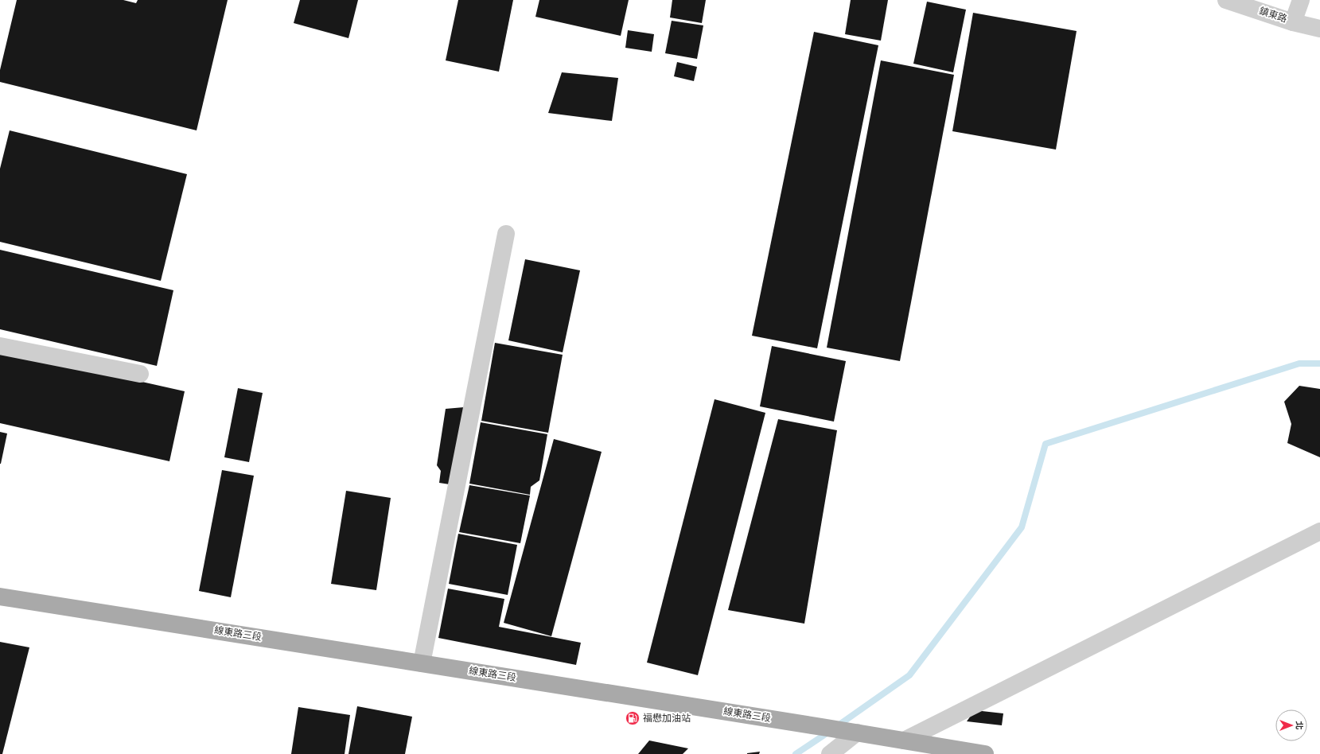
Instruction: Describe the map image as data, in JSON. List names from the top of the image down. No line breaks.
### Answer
{"streets":{"main road":["線東路三段"],"street":["鎮東路"]},"places":{"fuel station":["福懋加油站"]},"north":"right"}
